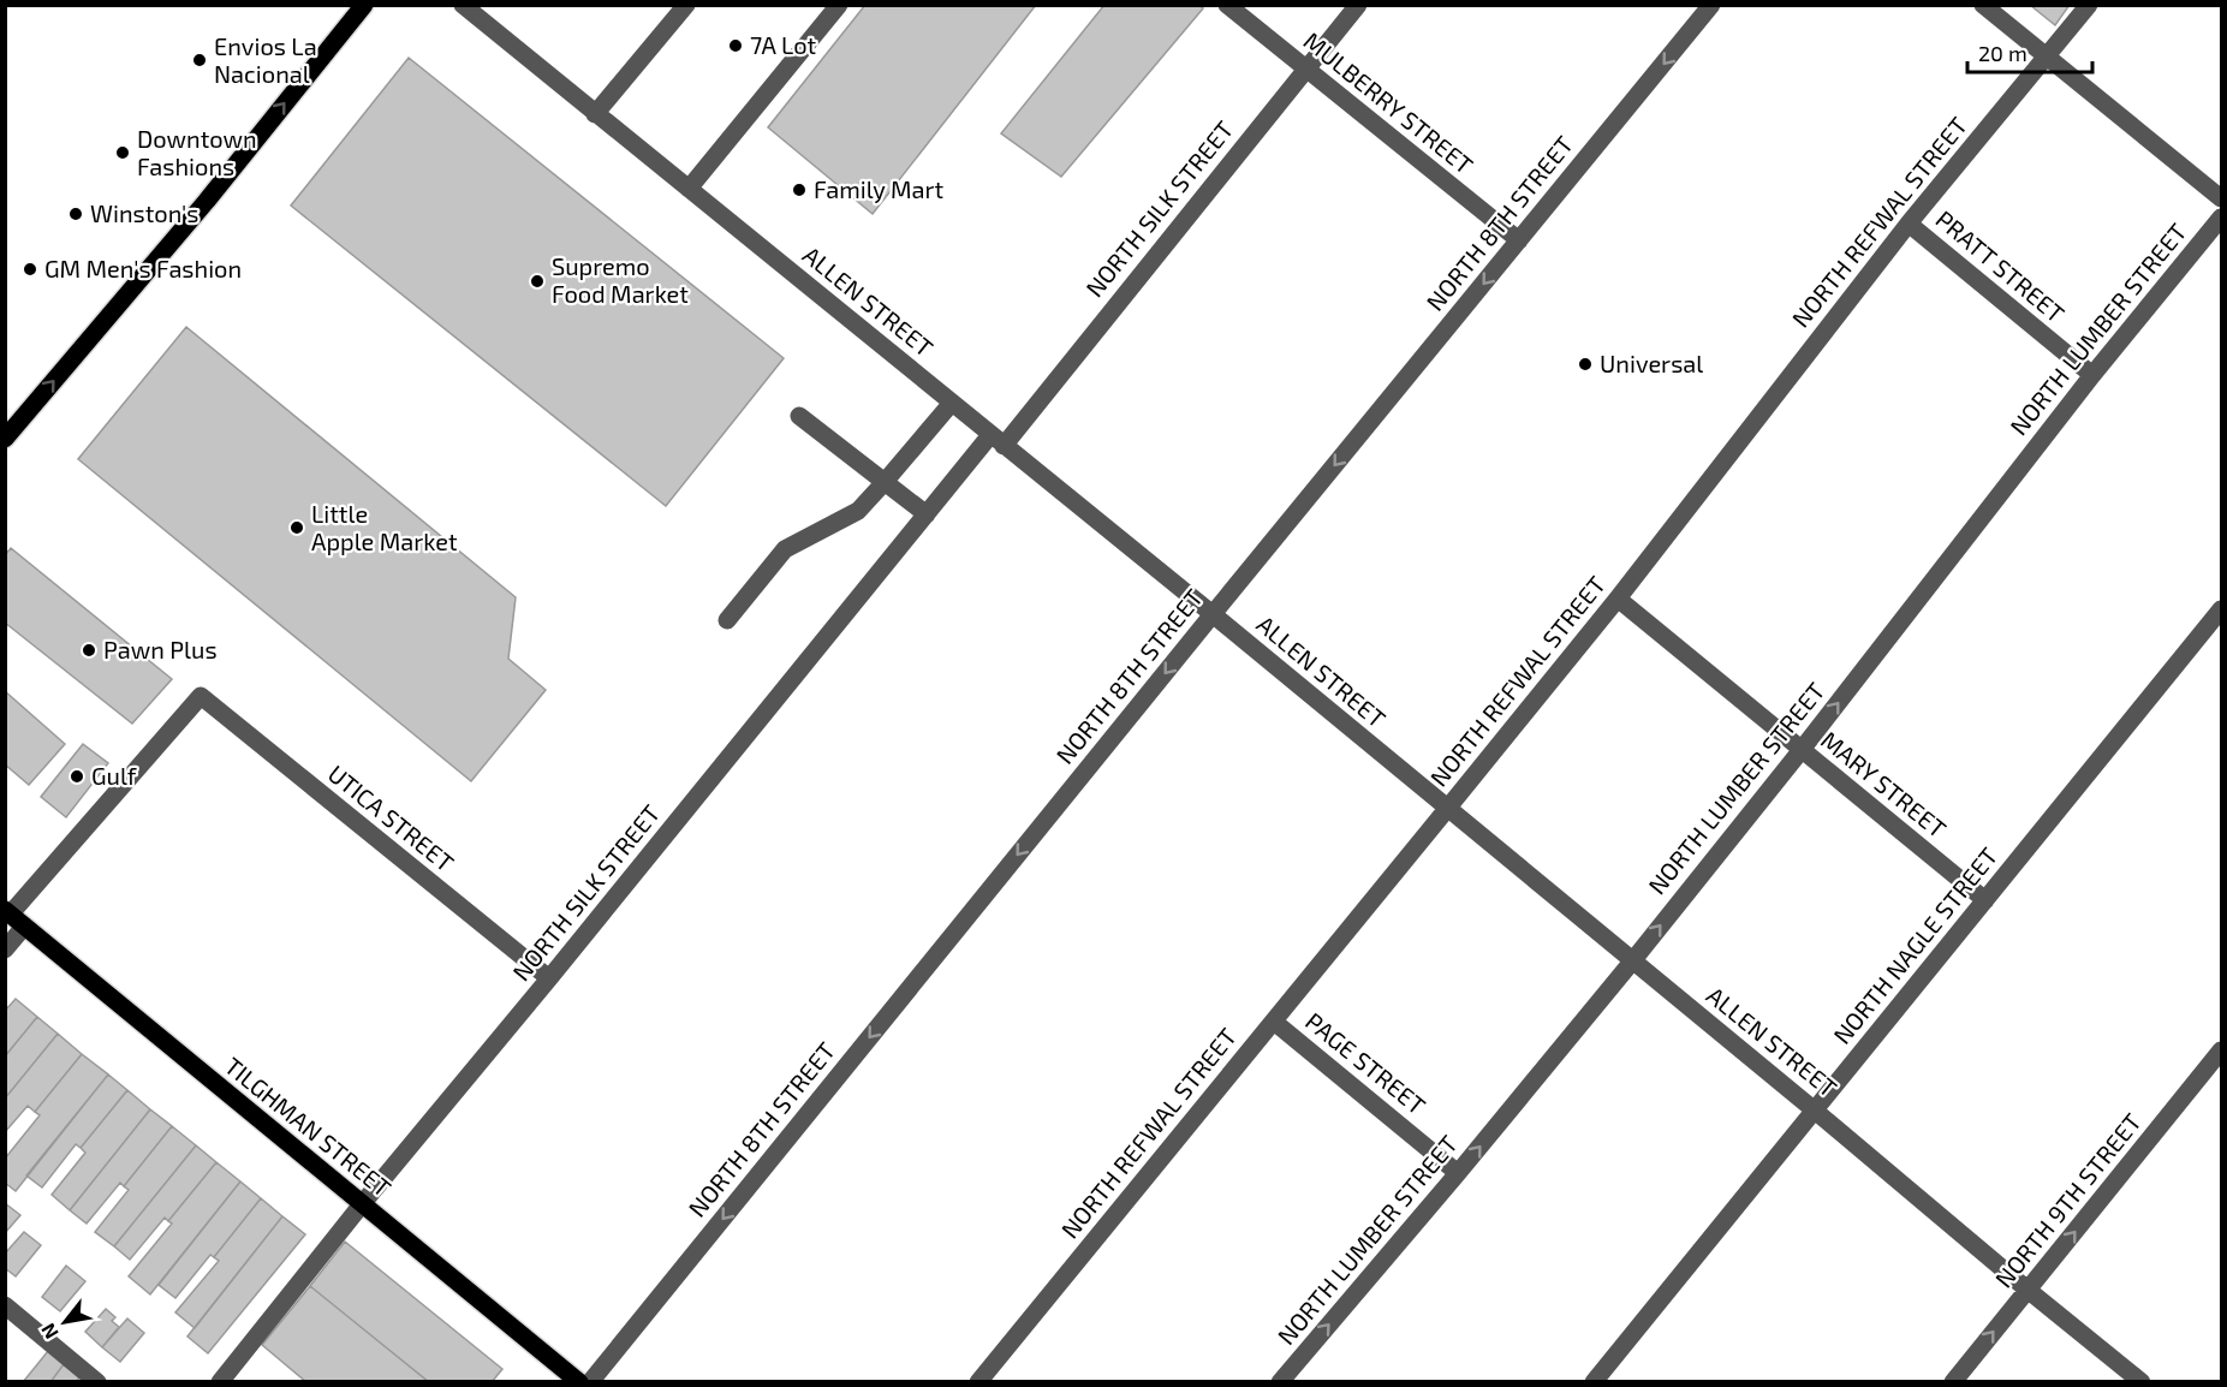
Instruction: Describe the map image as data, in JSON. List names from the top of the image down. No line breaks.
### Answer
{"streets":{"main road":["TILGHMAN STREET"],"street":["MULBERRY STREET","NORTH SILK STREET","NORTH REFWAL STREET","NORTH 8TH STREET","PRATT STREET","ALLEN STREET","NORTH LUMBER STREET","MARY STREET","UTICA STREET","NORTH NAGLE STREET","PAGE STREET","NORTH 9TH STREET"]},"crossings":[["MULBERRY STREET","NORTH SILK STREET"],["MULBERRY STREET","NORTH 8TH STREET"],["NORTH SILK STREET","ALLEN STREET"],["NORTH SILK STREET","UTICA STREET"],["NORTH SILK STREET","TILGHMAN STREET"],["NORTH REFWAL STREET","PRATT STREET"],["NORTH REFWAL STREET","ALLEN STREET"],["NORTH REFWAL STREET","MARY STREET"],["NORTH REFWAL STREET","PAGE STREET"],["NORTH 8TH STREET","ALLEN STREET"],["PRATT STREET","NORTH LUMBER STREET"],["ALLEN STREET","NORTH LUMBER STREET"],["ALLEN STREET","NORTH NAGLE STREET"],["ALLEN STREET","NORTH 9TH STREET"],["NORTH LUMBER STREET","MARY STREET"],["NORTH LUMBER STREET","PAGE STREET"],["MARY STREET","NORTH NAGLE STREET"],["UTICA STREET","TILGHMAN STREET"]],"one_way":["NORTH 8TH STREET","NORTH LUMBER STREET","NORTH 9TH STREET"],"places":["7A Lot","Envios La Nacional","Downtown Fashions","Family Mart","Winston's","GM Men's Fashion","Supremo Food Market","Universal","Little Apple Market","Pawn Plus","Gulf"],"scale_bar":"20 m","north":"bottom left"}
